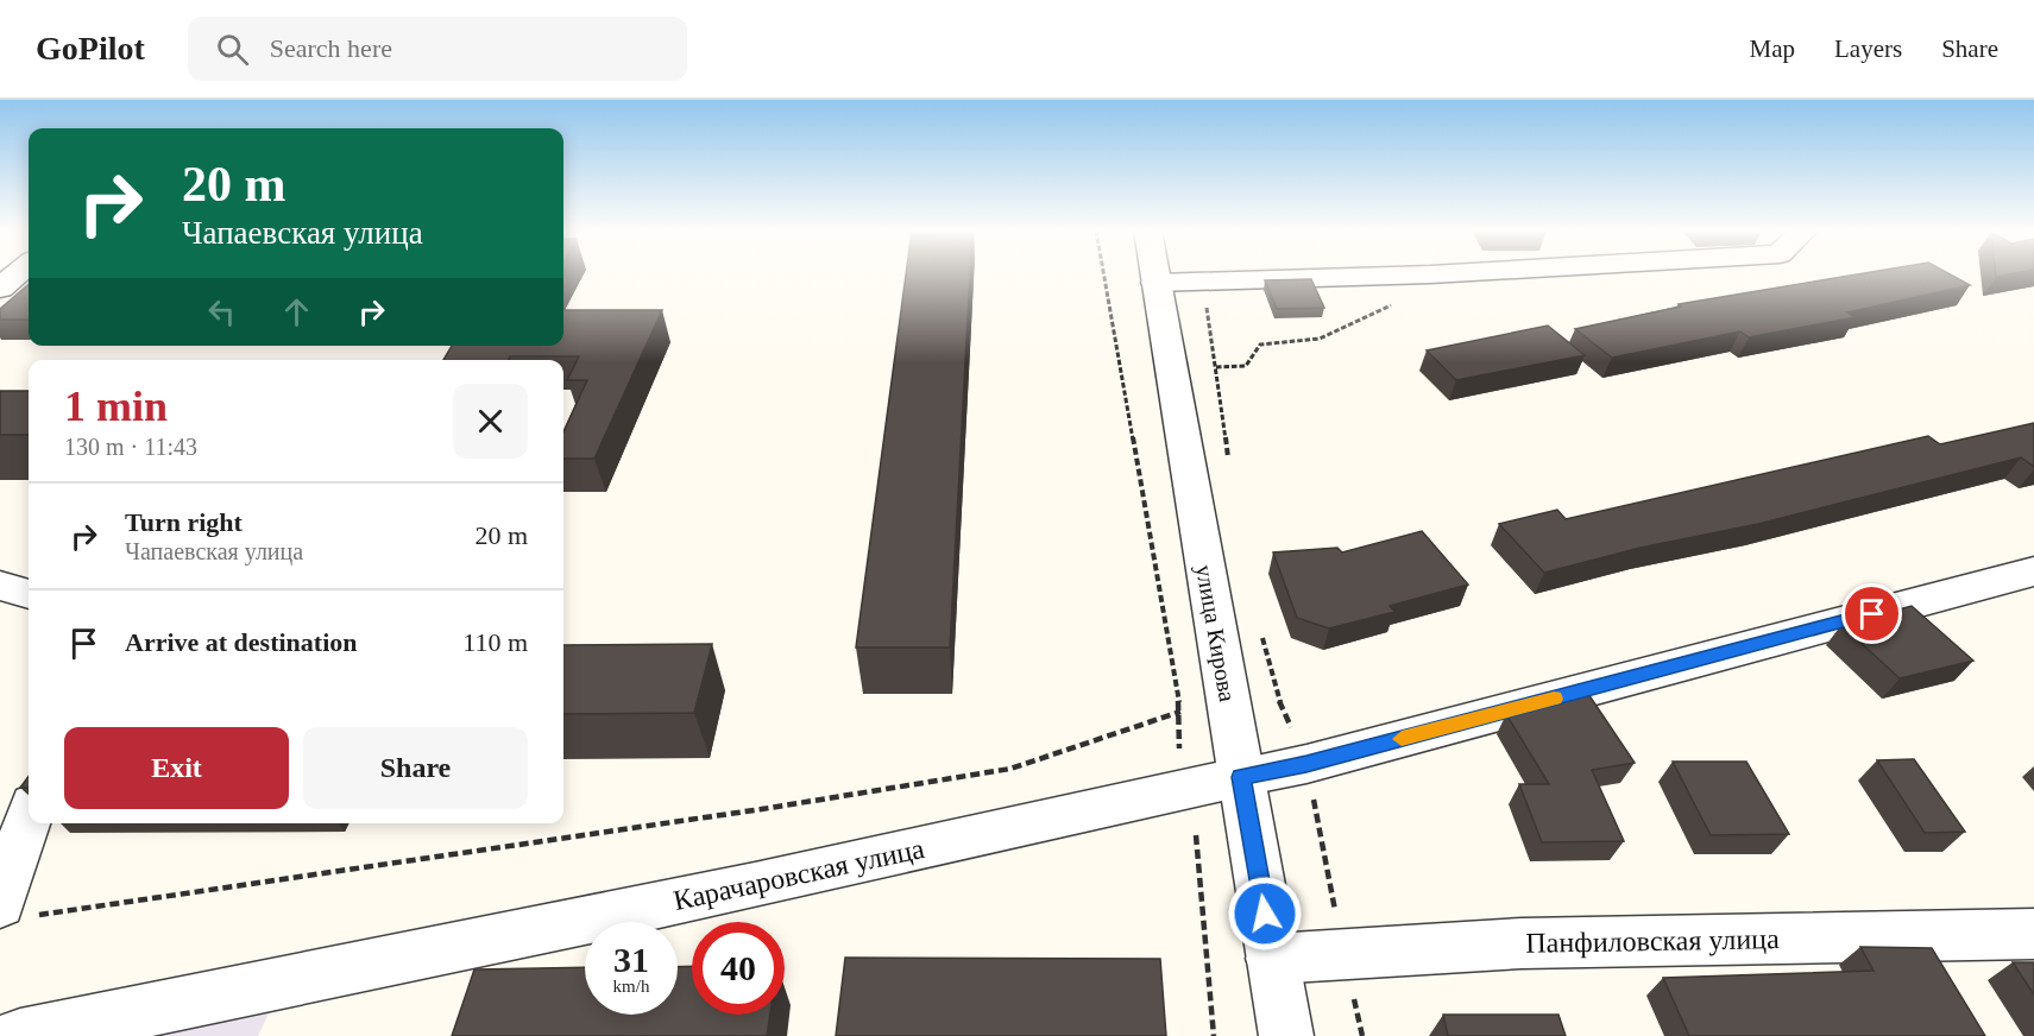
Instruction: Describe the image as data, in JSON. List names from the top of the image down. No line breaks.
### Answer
{"streets":{"street":["улица Кирова","Карачаровская улица","Панфиловская улица"]},"crossings":[["улица Кирова","Карачаровская улица"],["улица Кирова","Панфиловская улица"]],"page":{"header":"GoPilot","search":"Search here","nav":["Map","Layers","Share"],"turn":["20 m","Чапаевская улица"],"heading":["1 min","130 m · 11:43"],"list":[{"name":"Turn right","note":"Чапаевская улица","value":"20 m"},{"name":"Arrive at destination","value":"110 m"}],"buttons":["Exit","Share"],"speed":"31 km/h","limit":"40"}}
